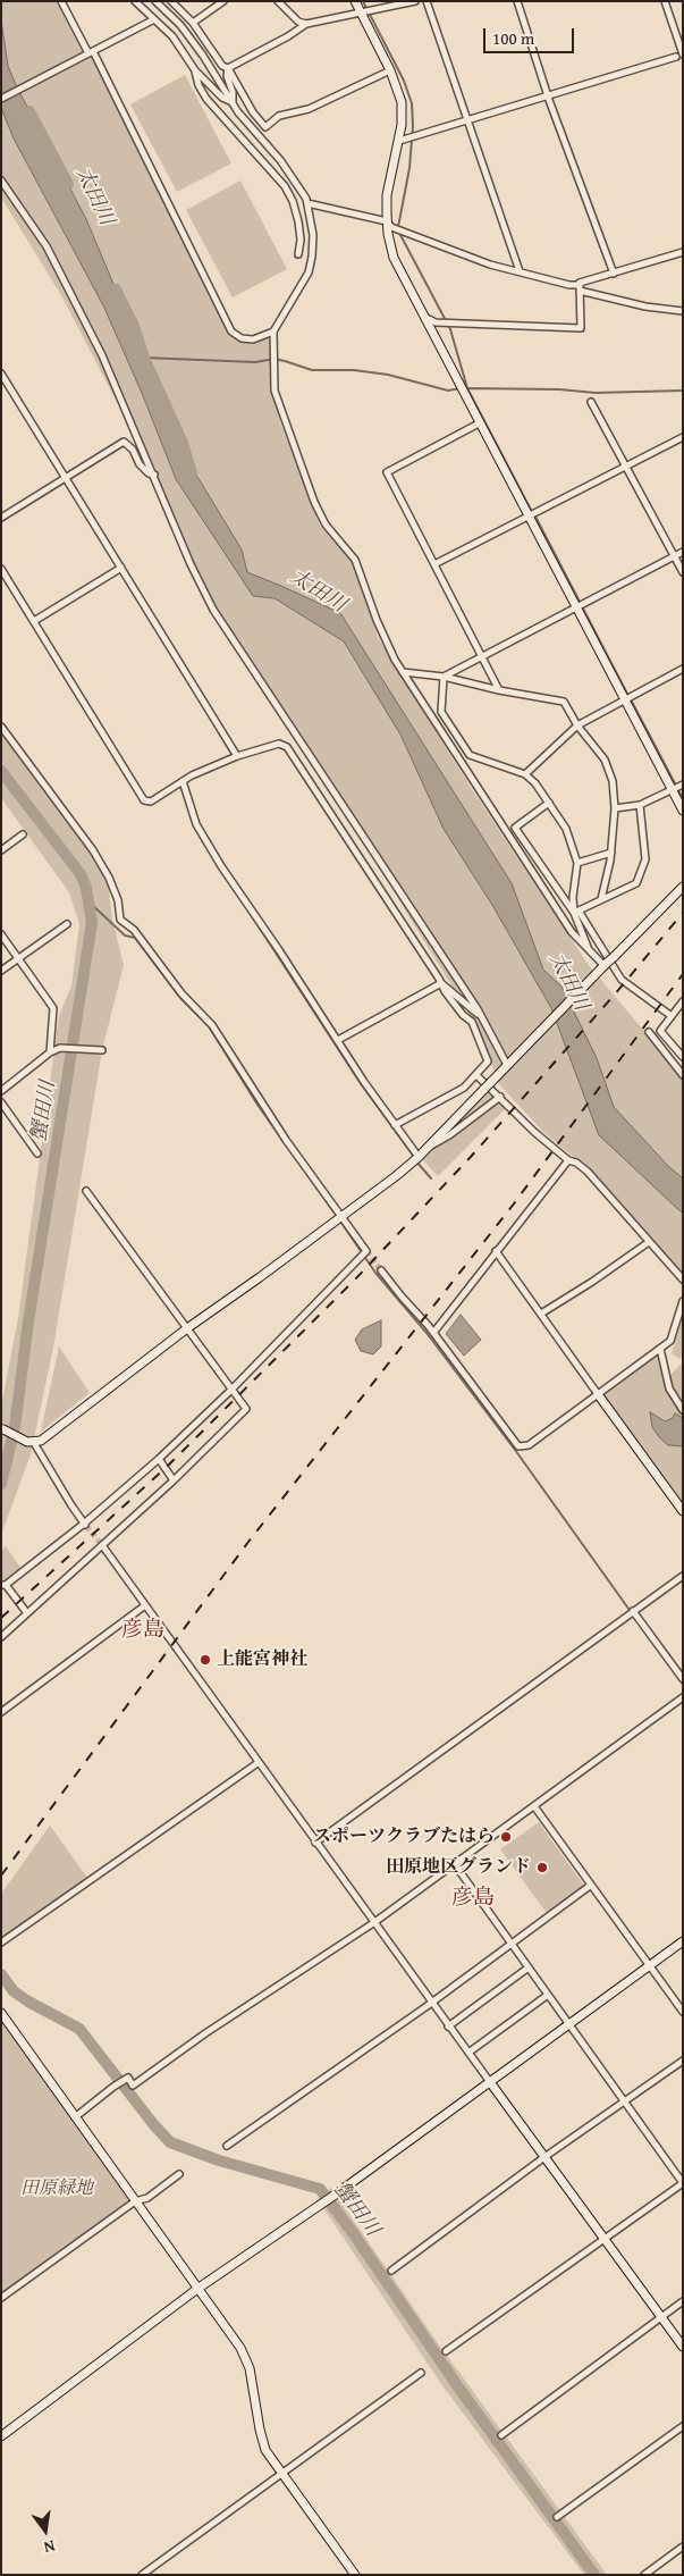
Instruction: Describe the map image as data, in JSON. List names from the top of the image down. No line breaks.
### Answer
{"districts":["彦島","彦島"],"water":["太田川","蟹田川"],"parks":["田原緑地"],"places":["上能宮神社","スポーツクラブたはら","田原地区グランド"],"scale_bar":"100 m","north":"bottom"}
